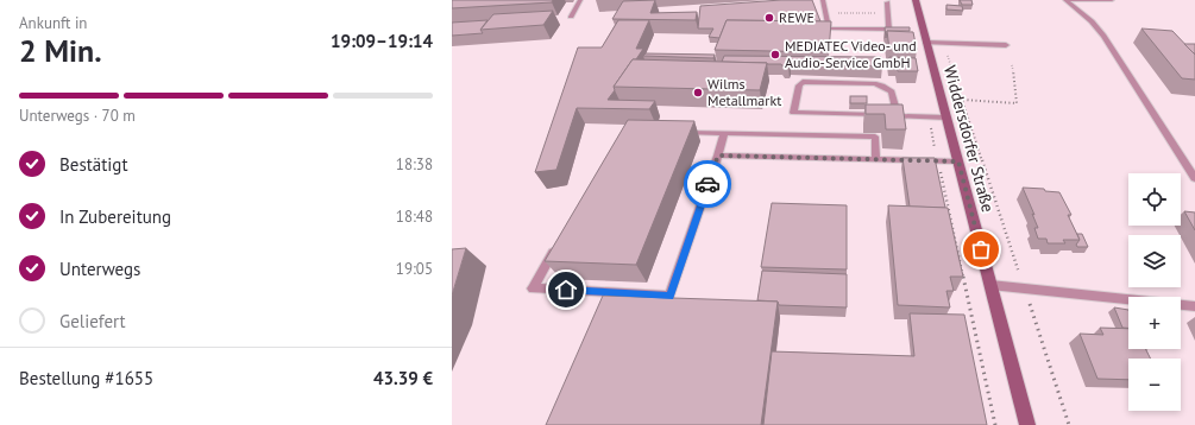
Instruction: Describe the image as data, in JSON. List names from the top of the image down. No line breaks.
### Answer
{"streets":{"main road":["Widdersdorfer Straße"]},"places":["REWE","MEDIATEC Video- und Audio-Service GmbH","Wilms Metallmarkt"],"page":{"heading":["2 Min.","Ankunft in","19:09–19:14"],"panel":["Bestellung #1655","43.39 €"],"bar":"Unterwegs · 70 m","list":[["Bestätigt","18:38"],["In Zubereitung","18:48"],["Unterwegs","19:05"],"Geliefert"],"map_buttons":["+","−"]}}
